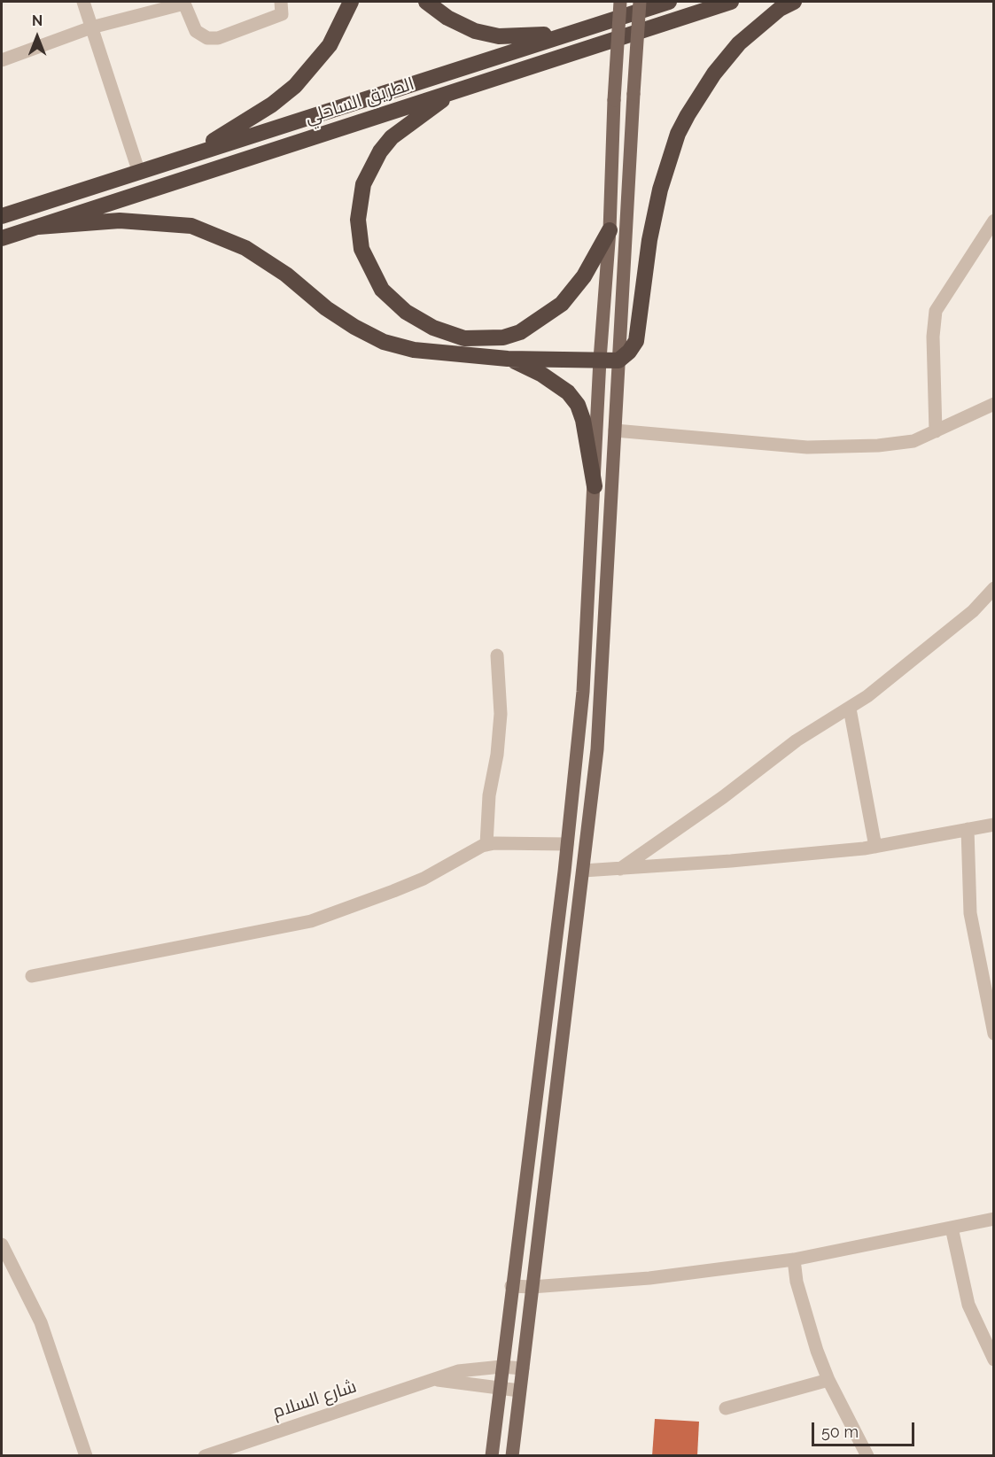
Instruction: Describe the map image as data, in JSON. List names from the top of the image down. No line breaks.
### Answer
{"streets":{"highway":["الطريق الساحلي"],"street":["شارع السلام"]},"scale_bar":"50 m","north":"top"}
